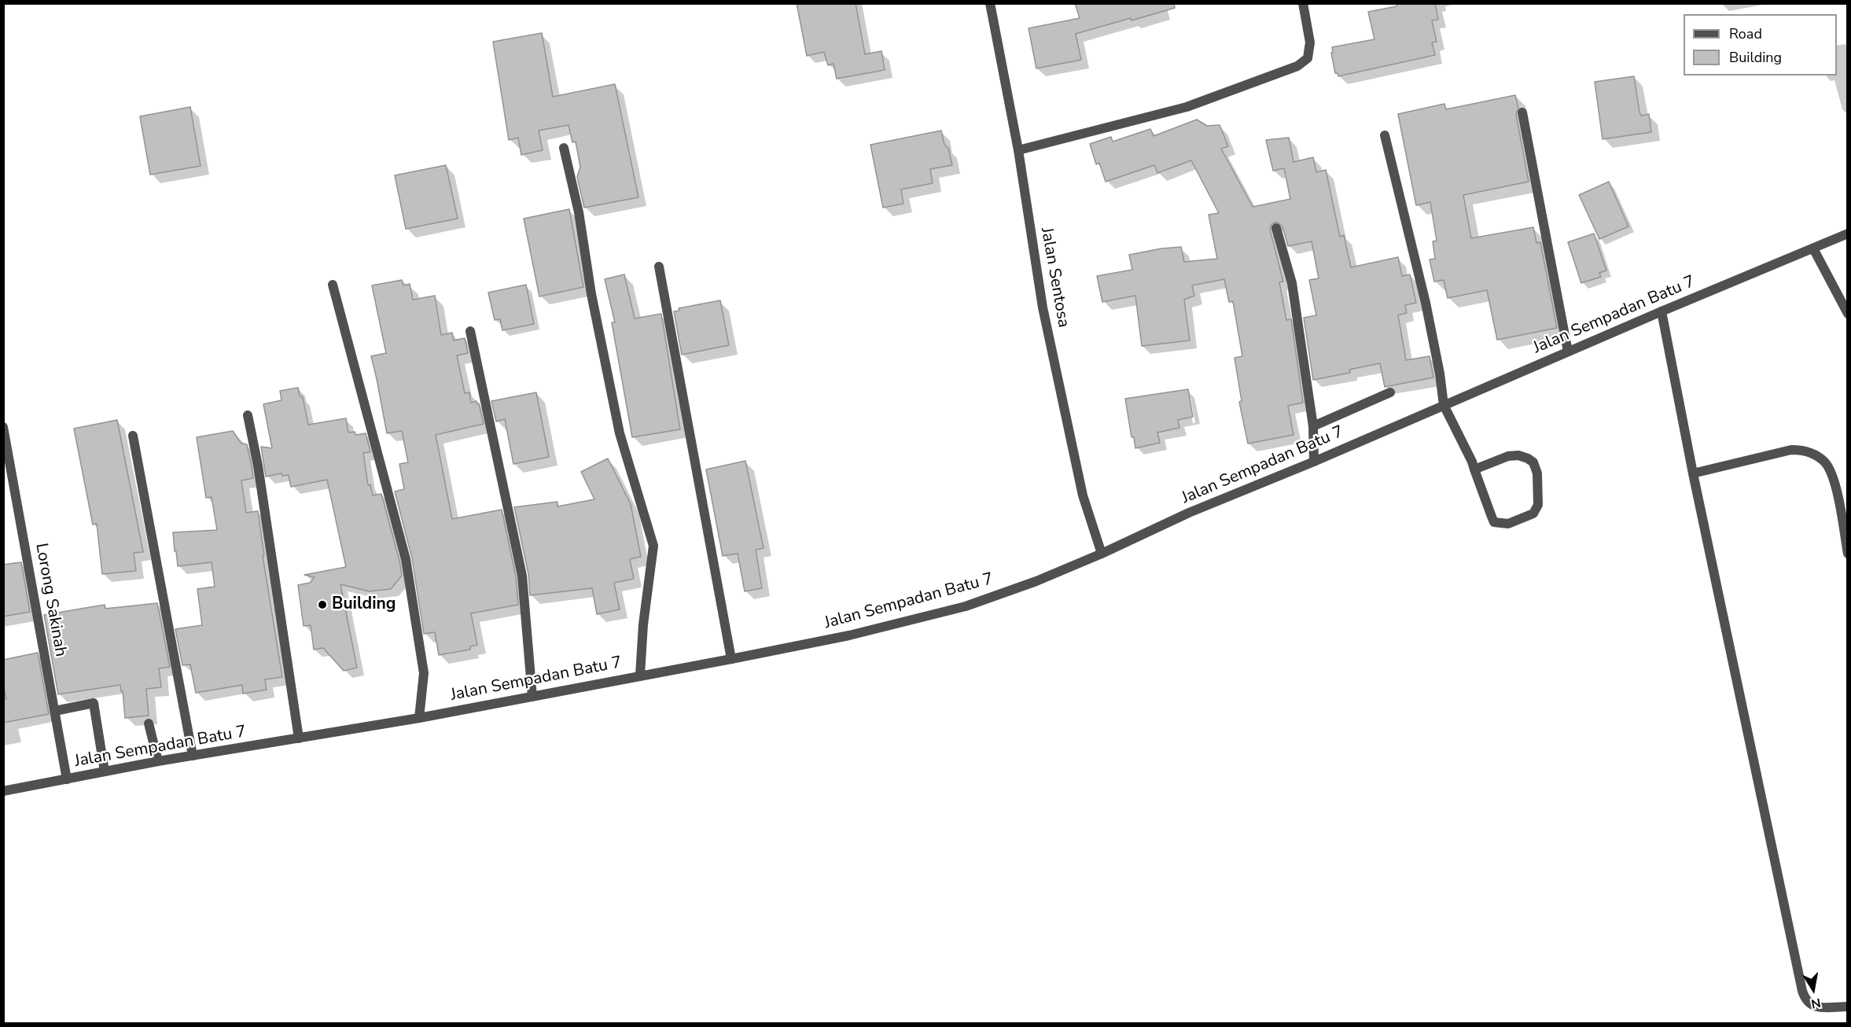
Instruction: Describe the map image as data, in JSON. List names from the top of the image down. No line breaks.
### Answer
{"streets":{"street":["Jalan Sentosa","Jalan Sempadan Batu 7","Lorong Sakinah"]},"crossings":[["Jalan Sentosa","Jalan Sempadan Batu 7"],["Jalan Sempadan Batu 7","Lorong Sakinah"]],"places":["Building"],"legend":["Road","Building"],"north":"bottom"}
